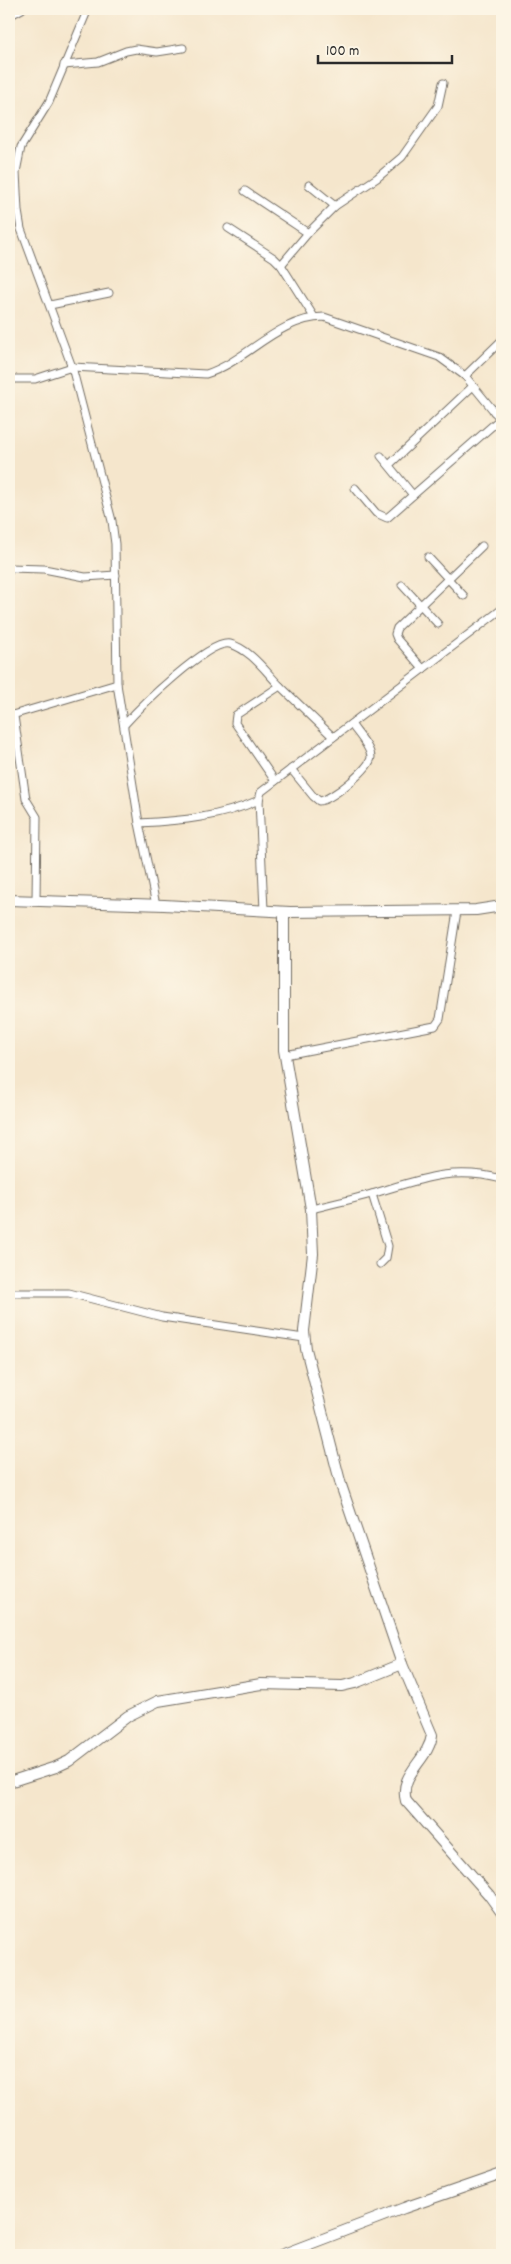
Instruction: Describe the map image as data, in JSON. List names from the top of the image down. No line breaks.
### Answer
{"scale_bar":"100 m"}
